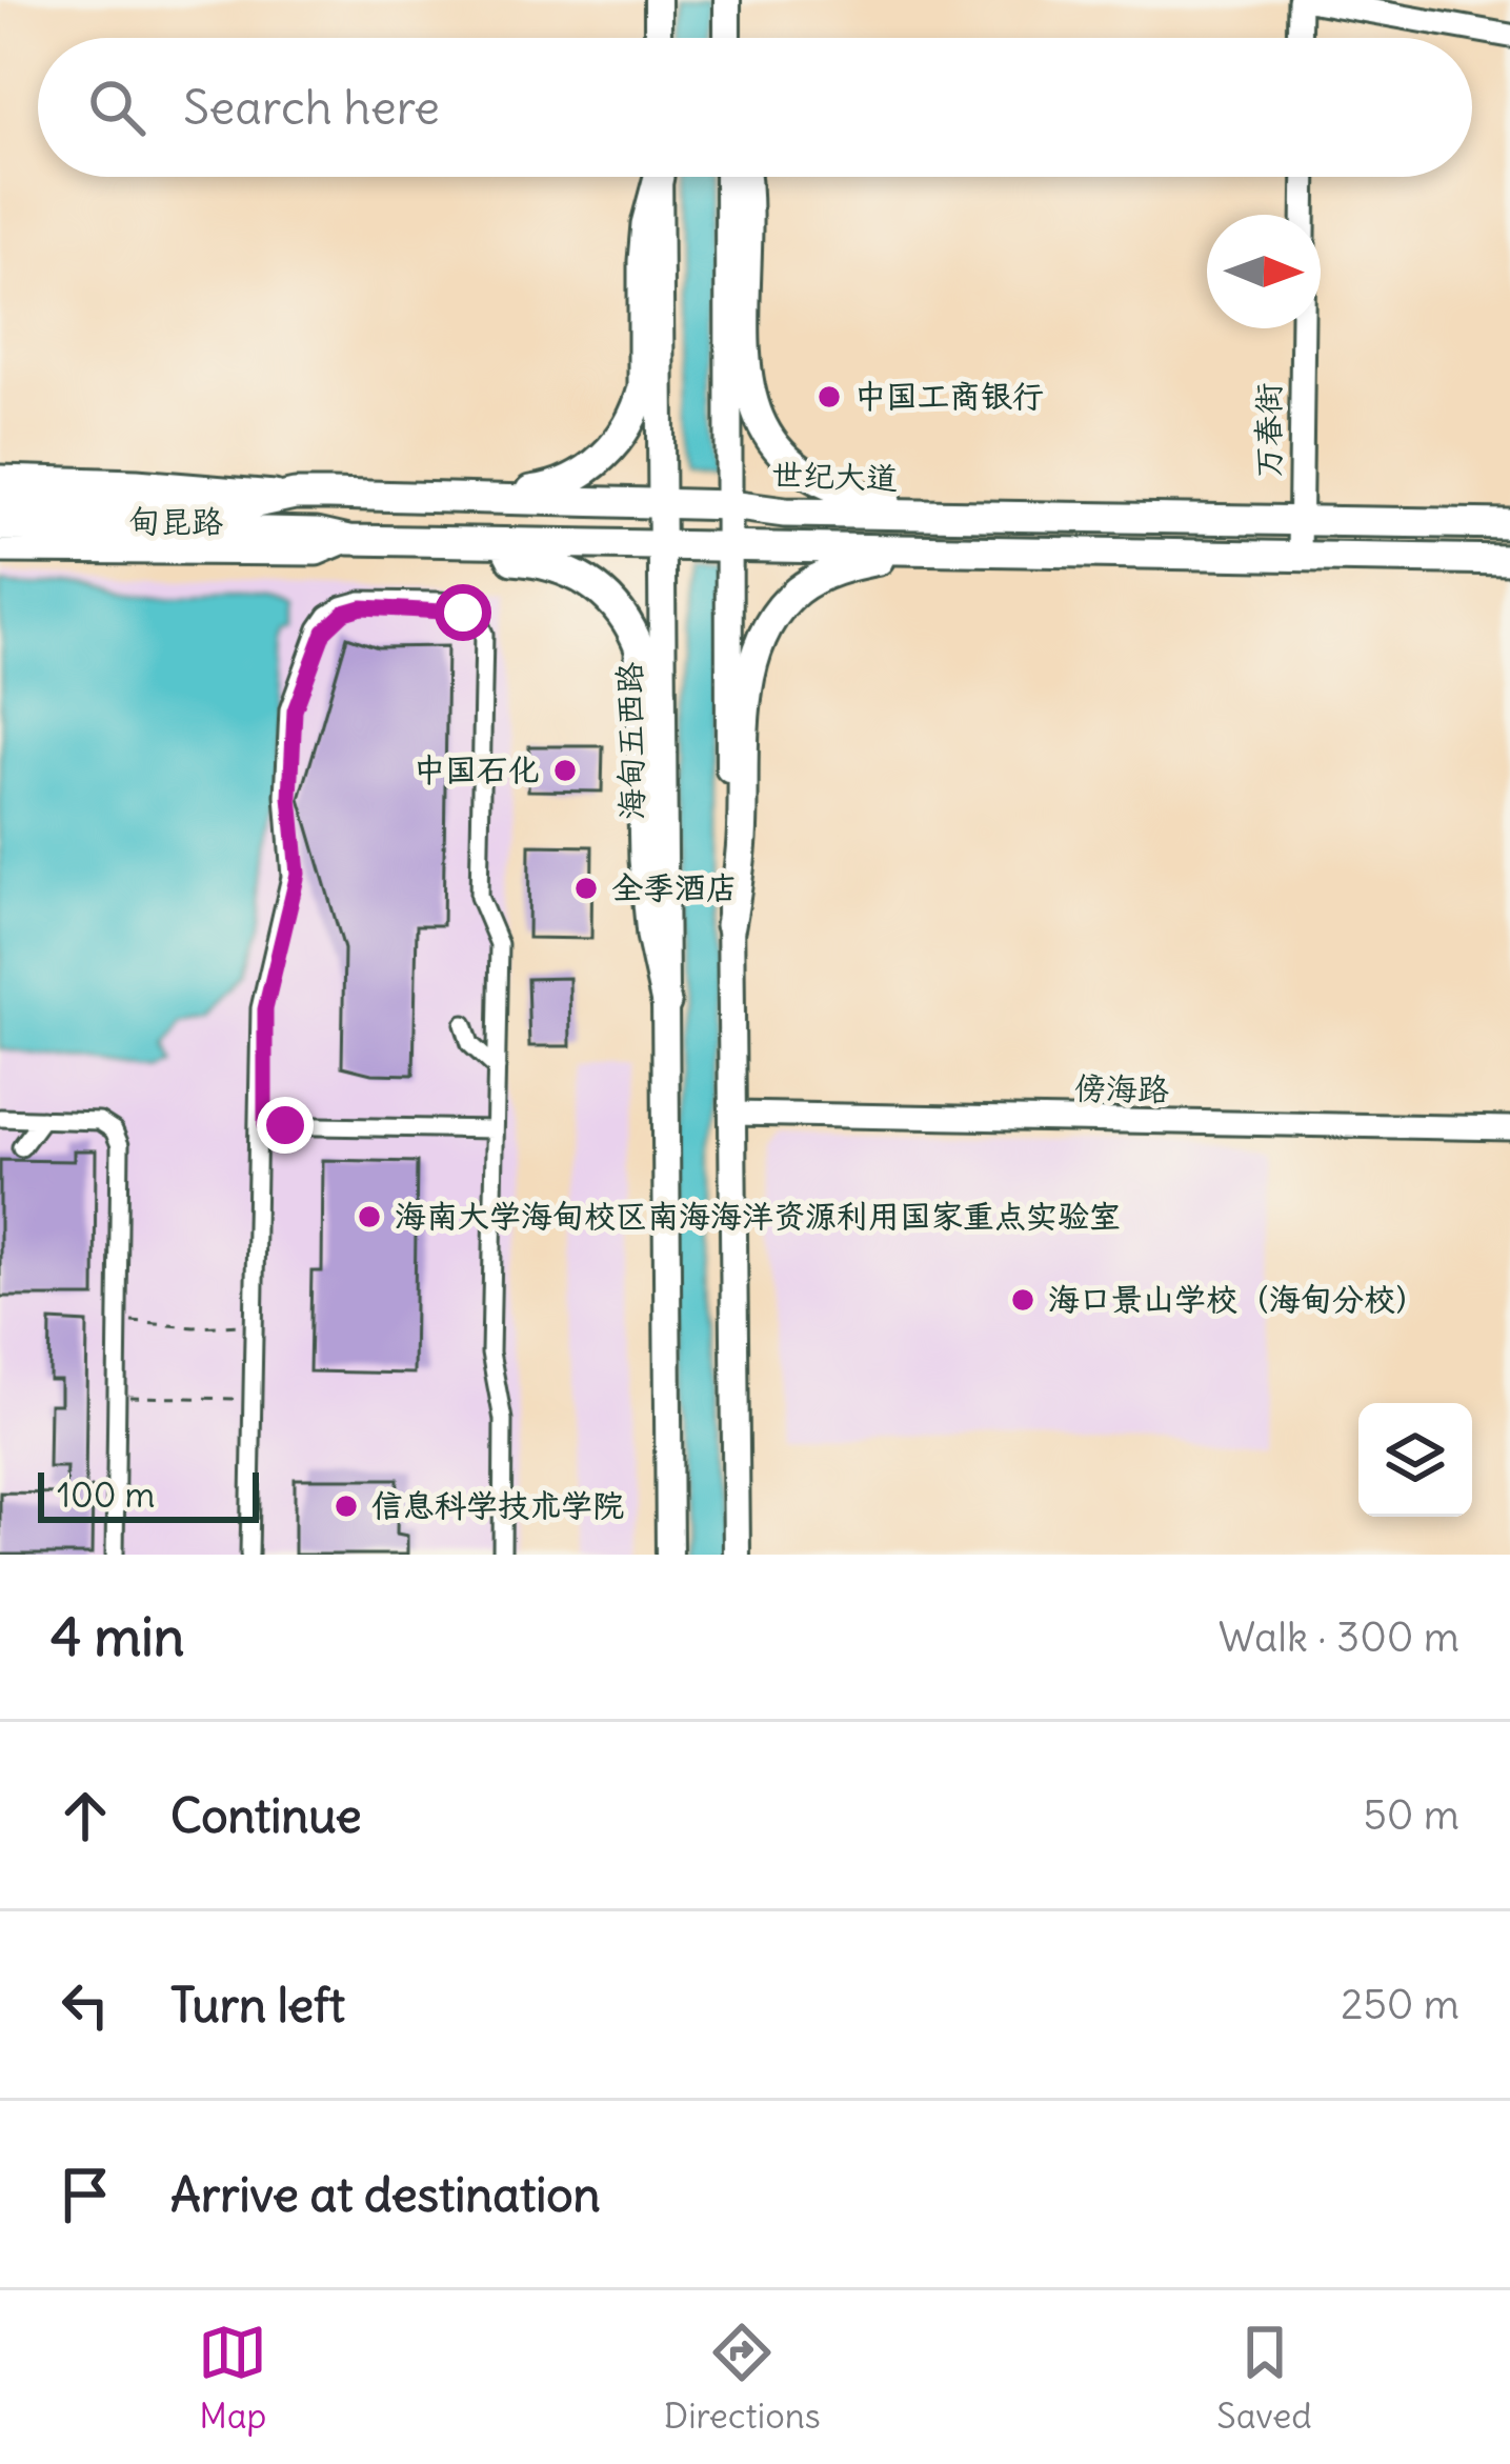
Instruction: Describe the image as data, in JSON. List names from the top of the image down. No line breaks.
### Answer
{"streets":{"highway":["世纪大道"],"main road":["海甸五西路"],"street":["万春街","甸昆路","傍海路"]},"crossings":[["万春街","世纪大道"],["世纪大道","甸昆路"],["世纪大道","海甸五西路"]],"places":["中国工商银行","中国石化","全季酒店","海南大学海甸校区南海海洋资源利用国家重点实验室","海口景山学校（海甸分校）","信息科学技术学院"],"scale_bar":"100 m","north":"right","page":{"search":"Search here","scale":"100 m","heading":["4 min","Walk · 300 m"],"list":[["Continue","50 m"],["Turn left","250 m"],"Arrive at destination"],"nav":["Map","Directions","Saved"]}}
